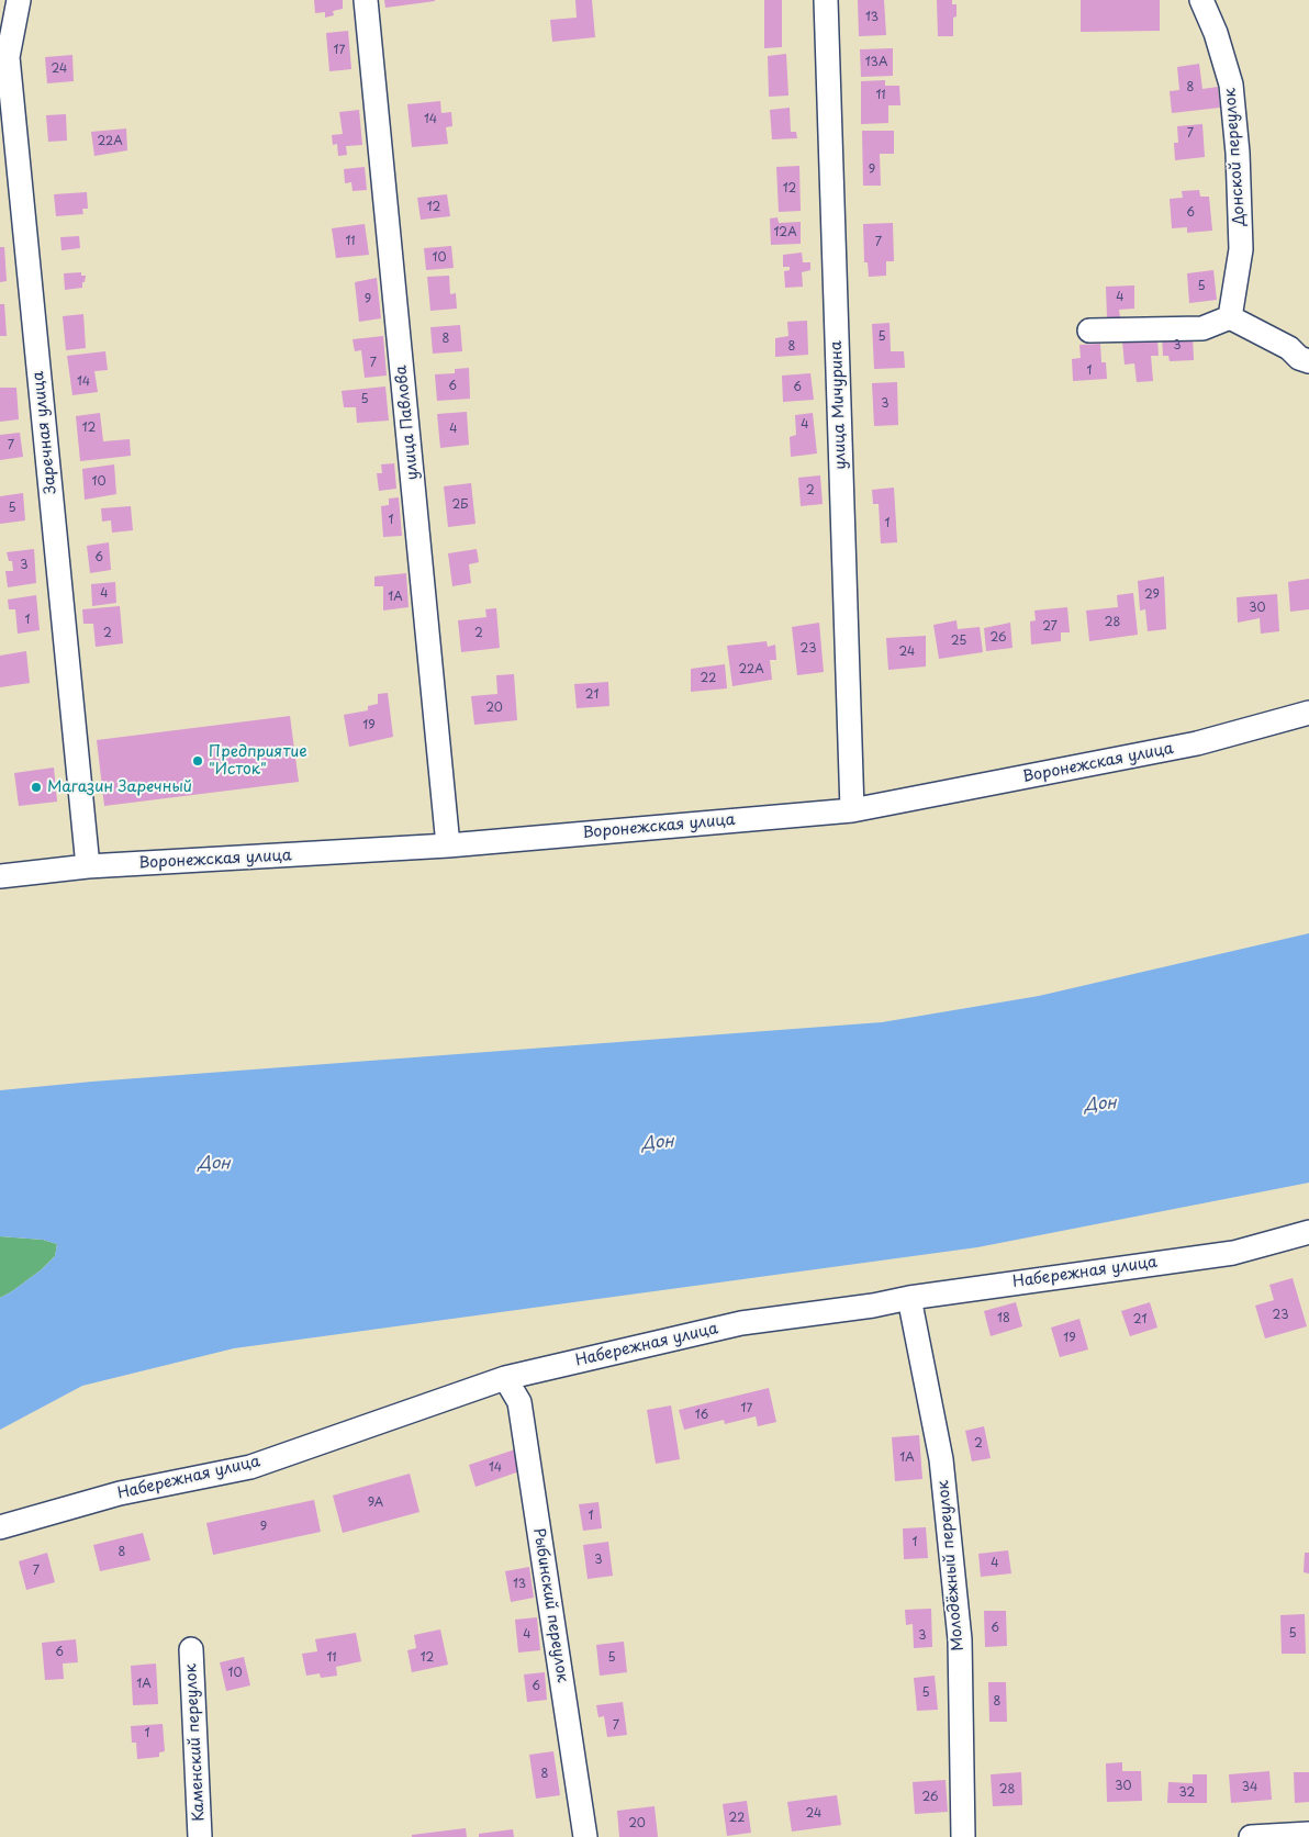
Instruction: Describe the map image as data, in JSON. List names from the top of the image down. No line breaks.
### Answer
{"streets":{"street":["Донской переулок","улица Мичурина","улица Павлова","Заречная улица","Воронежская улица","Набережная улица","Молодёжный переулок","Рыбинский переулок","Каменский переулок"]},"crossings":[["улица Мичурина","Воронежская улица"],["улица Павлова","Воронежская улица"],["Заречная улица","Воронежская улица"],["Набережная улица","Молодёжный переулок"],["Набережная улица","Рыбинский переулок"]],"water":["Дон"],"places":["Предприятие \"Исток\"","Магазин Заречный"],"house_numbers":["13","17","13А","24","8","11","14","7","22А","9","12","12","6","12А","11","7","10","5","4","9","5","8","3","8","7","1","14","6","6","5","3","4","12","4","7","10","2","2Б","5","1","1","6","3","4","29","1А","30","1","28","27","2","2","26","25","23","24","22А","22","21","20","19","23","18","21","19","17","16","2","1А","14","9А","1","9","1","8","3","4","7","13","6","5","4","3","6","11","12","5","10","1А","6","5","8","7","1","8","30","34","28","32","26","24","22","20"]}
